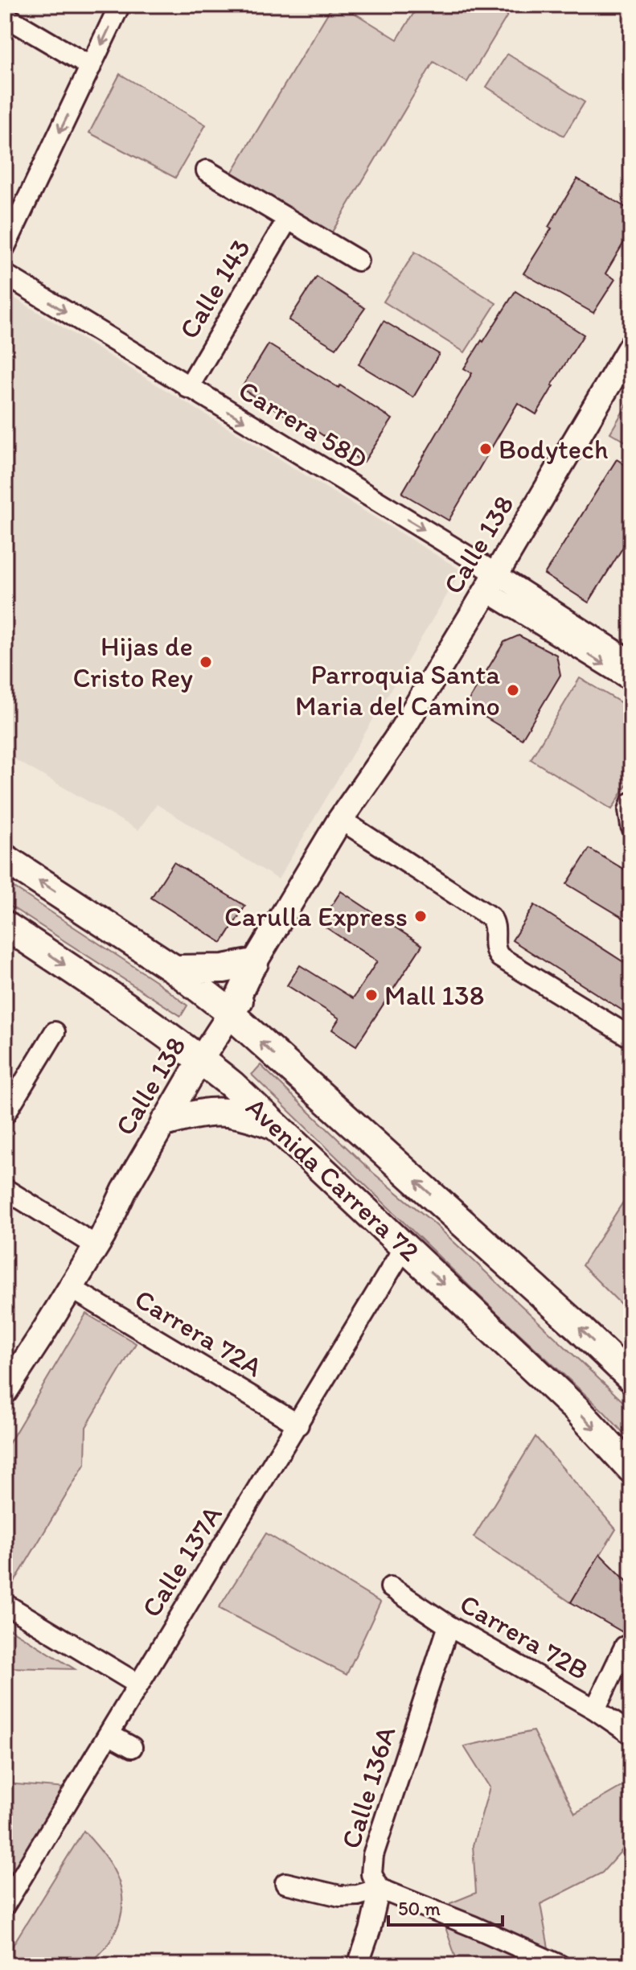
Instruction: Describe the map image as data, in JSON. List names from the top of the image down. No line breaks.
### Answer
{"streets":{"highway":["Avenida Carrera 72"],"main road":["Calle 138"],"street":["Calle 143","Carrera 58D","Carrera 72A","Calle 137A","Carrera 72B","Calle 136A"]},"crossings":[["Calle 143","Carrera 58D"],["Carrera 58D","Calle 138"],["Calle 138","Avenida Carrera 72"],["Calle 138","Carrera 72A"],["Avenida Carrera 72","Calle 137A"],["Carrera 72A","Calle 137A"],["Carrera 72B","Calle 136A"]],"one_way":["Carrera 58D"],"places":["Bodytech","Hijas de Cristo Rey","Parroquia Santa Maria del Camino","Carulla Express","Mall 138"],"scale_bar":"50 m"}
